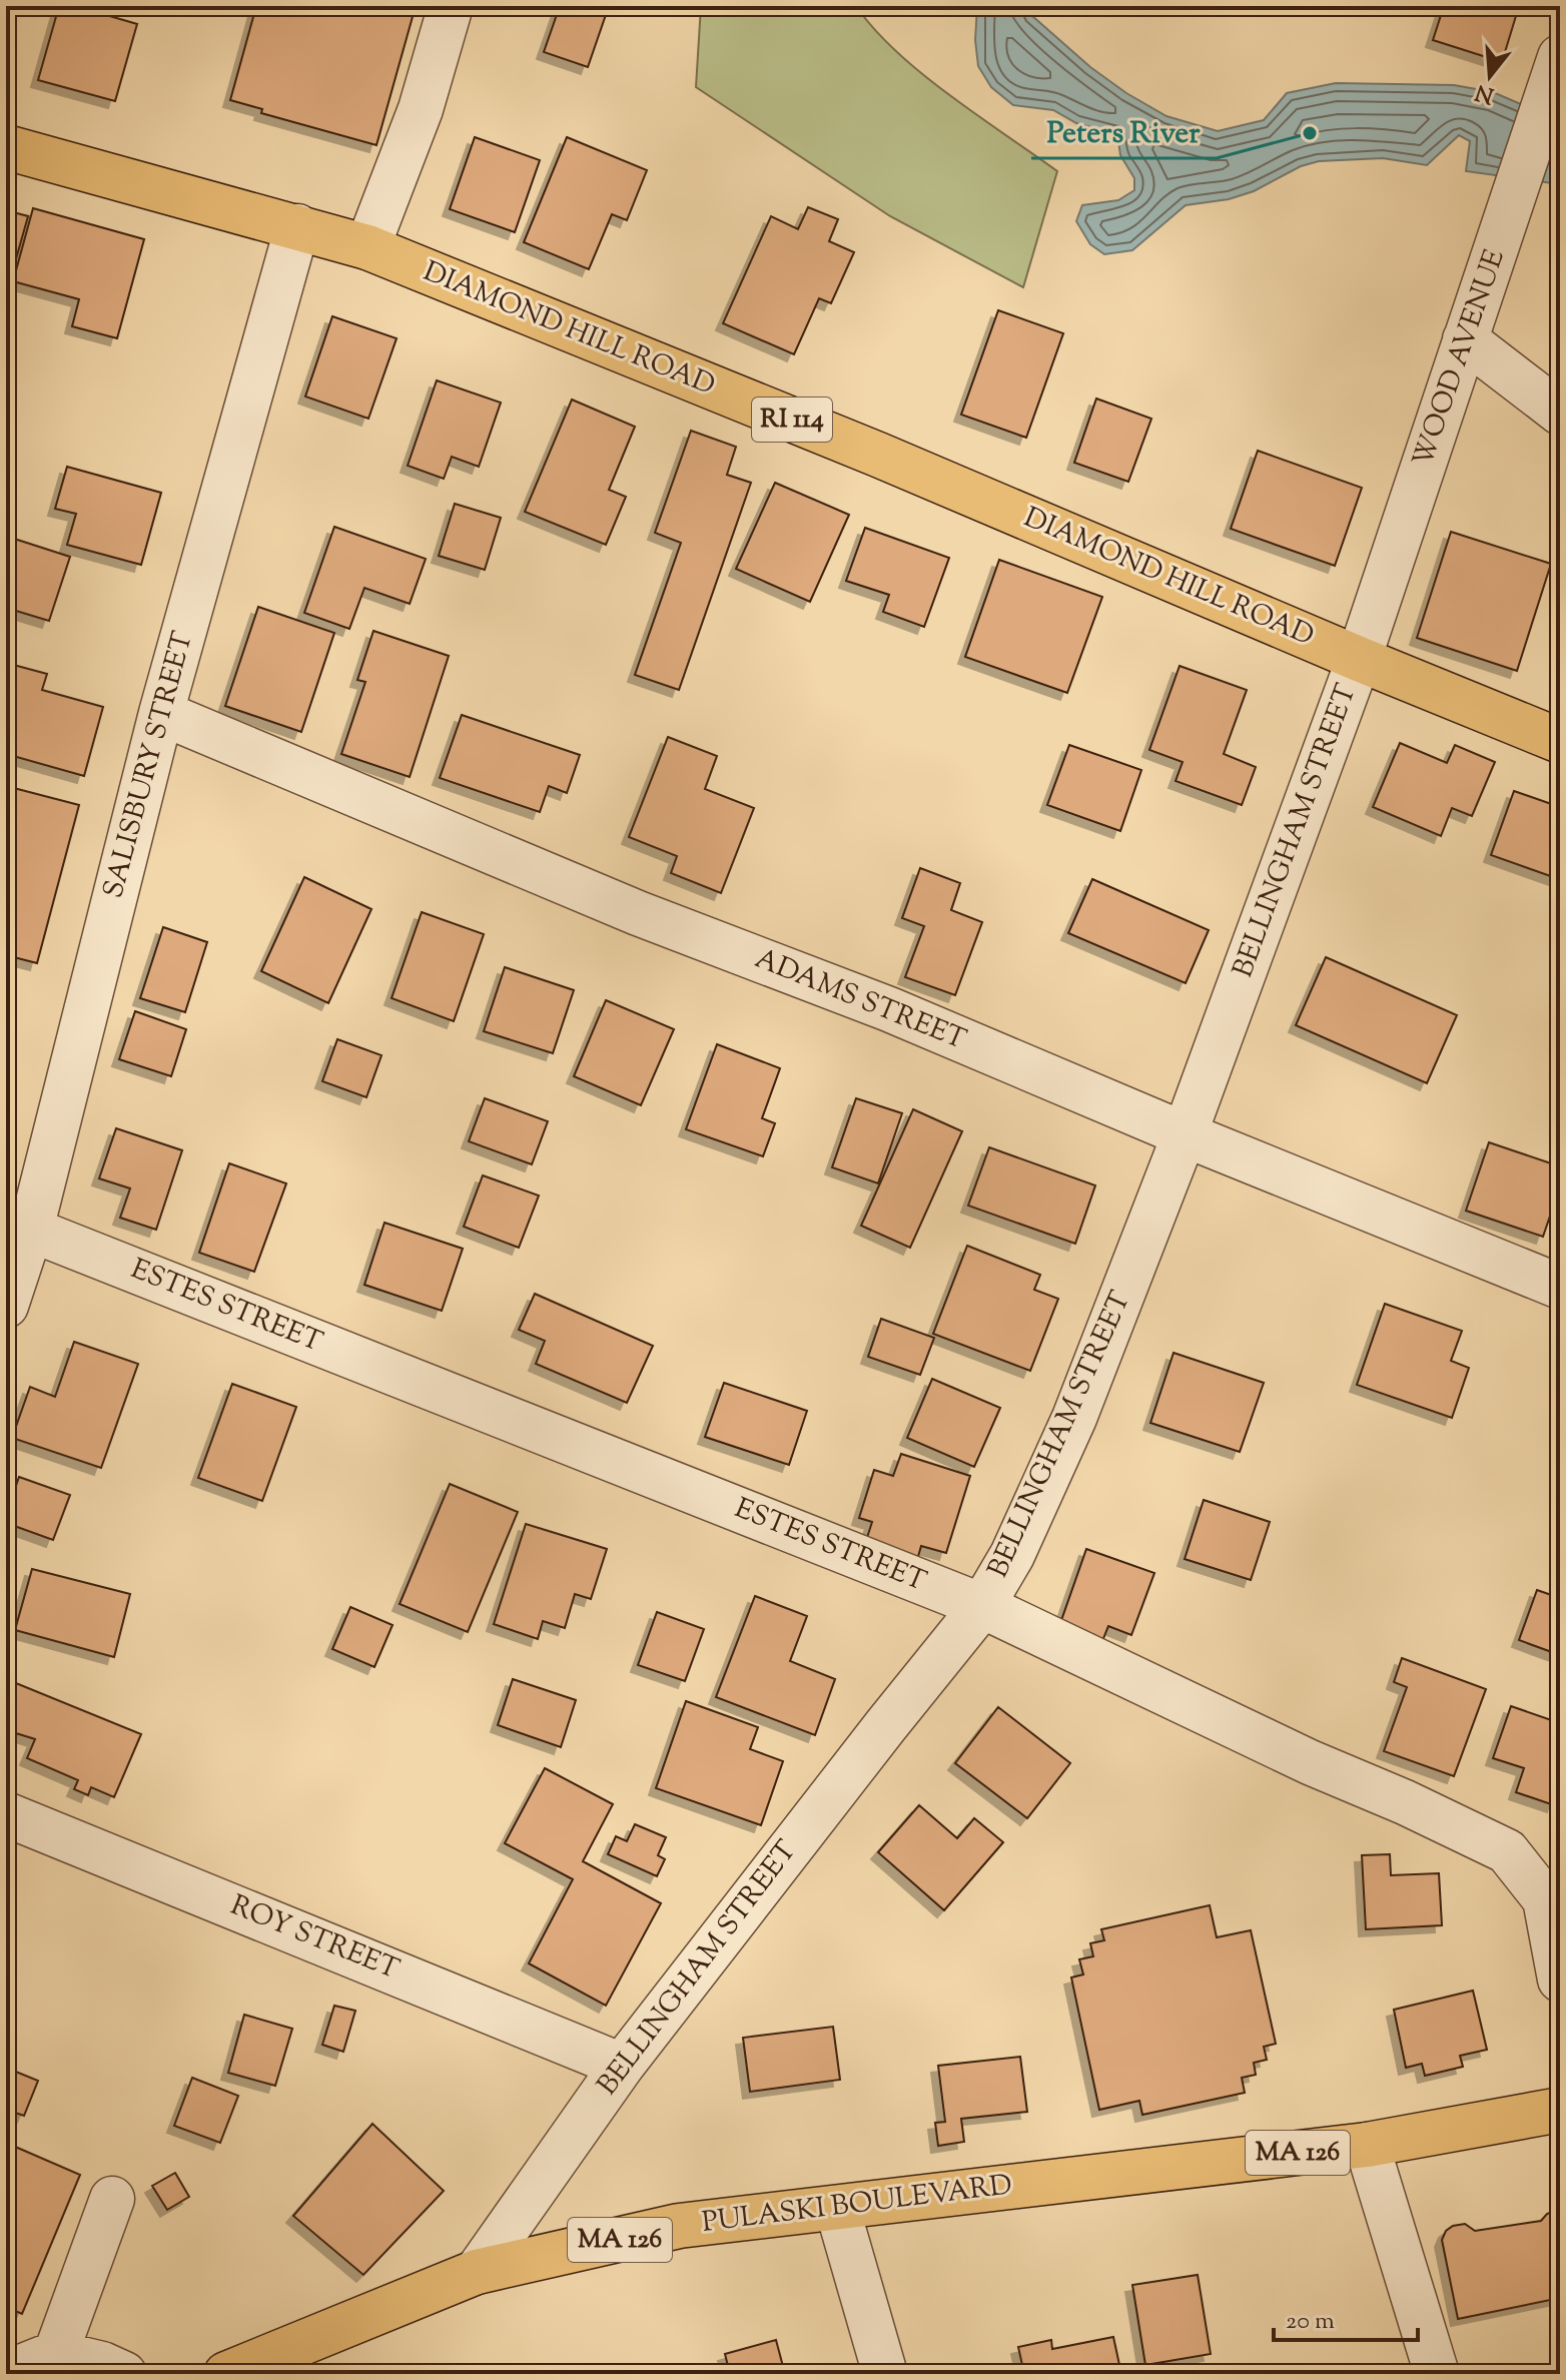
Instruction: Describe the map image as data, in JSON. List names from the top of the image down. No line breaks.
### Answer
{"streets":{"main road":["DIAMOND HILL ROAD","RI 114","MA 126","PULASKI BOULEVARD"],"street":["WOOD AVENUE","SALISBURY STREET","BELLINGHAM STREET","ADAMS STREET","ESTES STREET","ROY STREET"]},"crossings":[["DIAMOND HILL ROAD","WOOD AVENUE"],["DIAMOND HILL ROAD","SALISBURY STREET"],["DIAMOND HILL ROAD","BELLINGHAM STREET"],["WOOD AVENUE","BELLINGHAM STREET"],["SALISBURY STREET","ADAMS STREET"],["SALISBURY STREET","ESTES STREET"],["BELLINGHAM STREET","ADAMS STREET"],["BELLINGHAM STREET","ESTES STREET"],["BELLINGHAM STREET","ROY STREET"],["BELLINGHAM STREET","PULASKI BOULEVARD"],["MA 126","PULASKI BOULEVARD"]],"places":["Peters River"],"scale_bar":"20 m","north":"bottom"}
